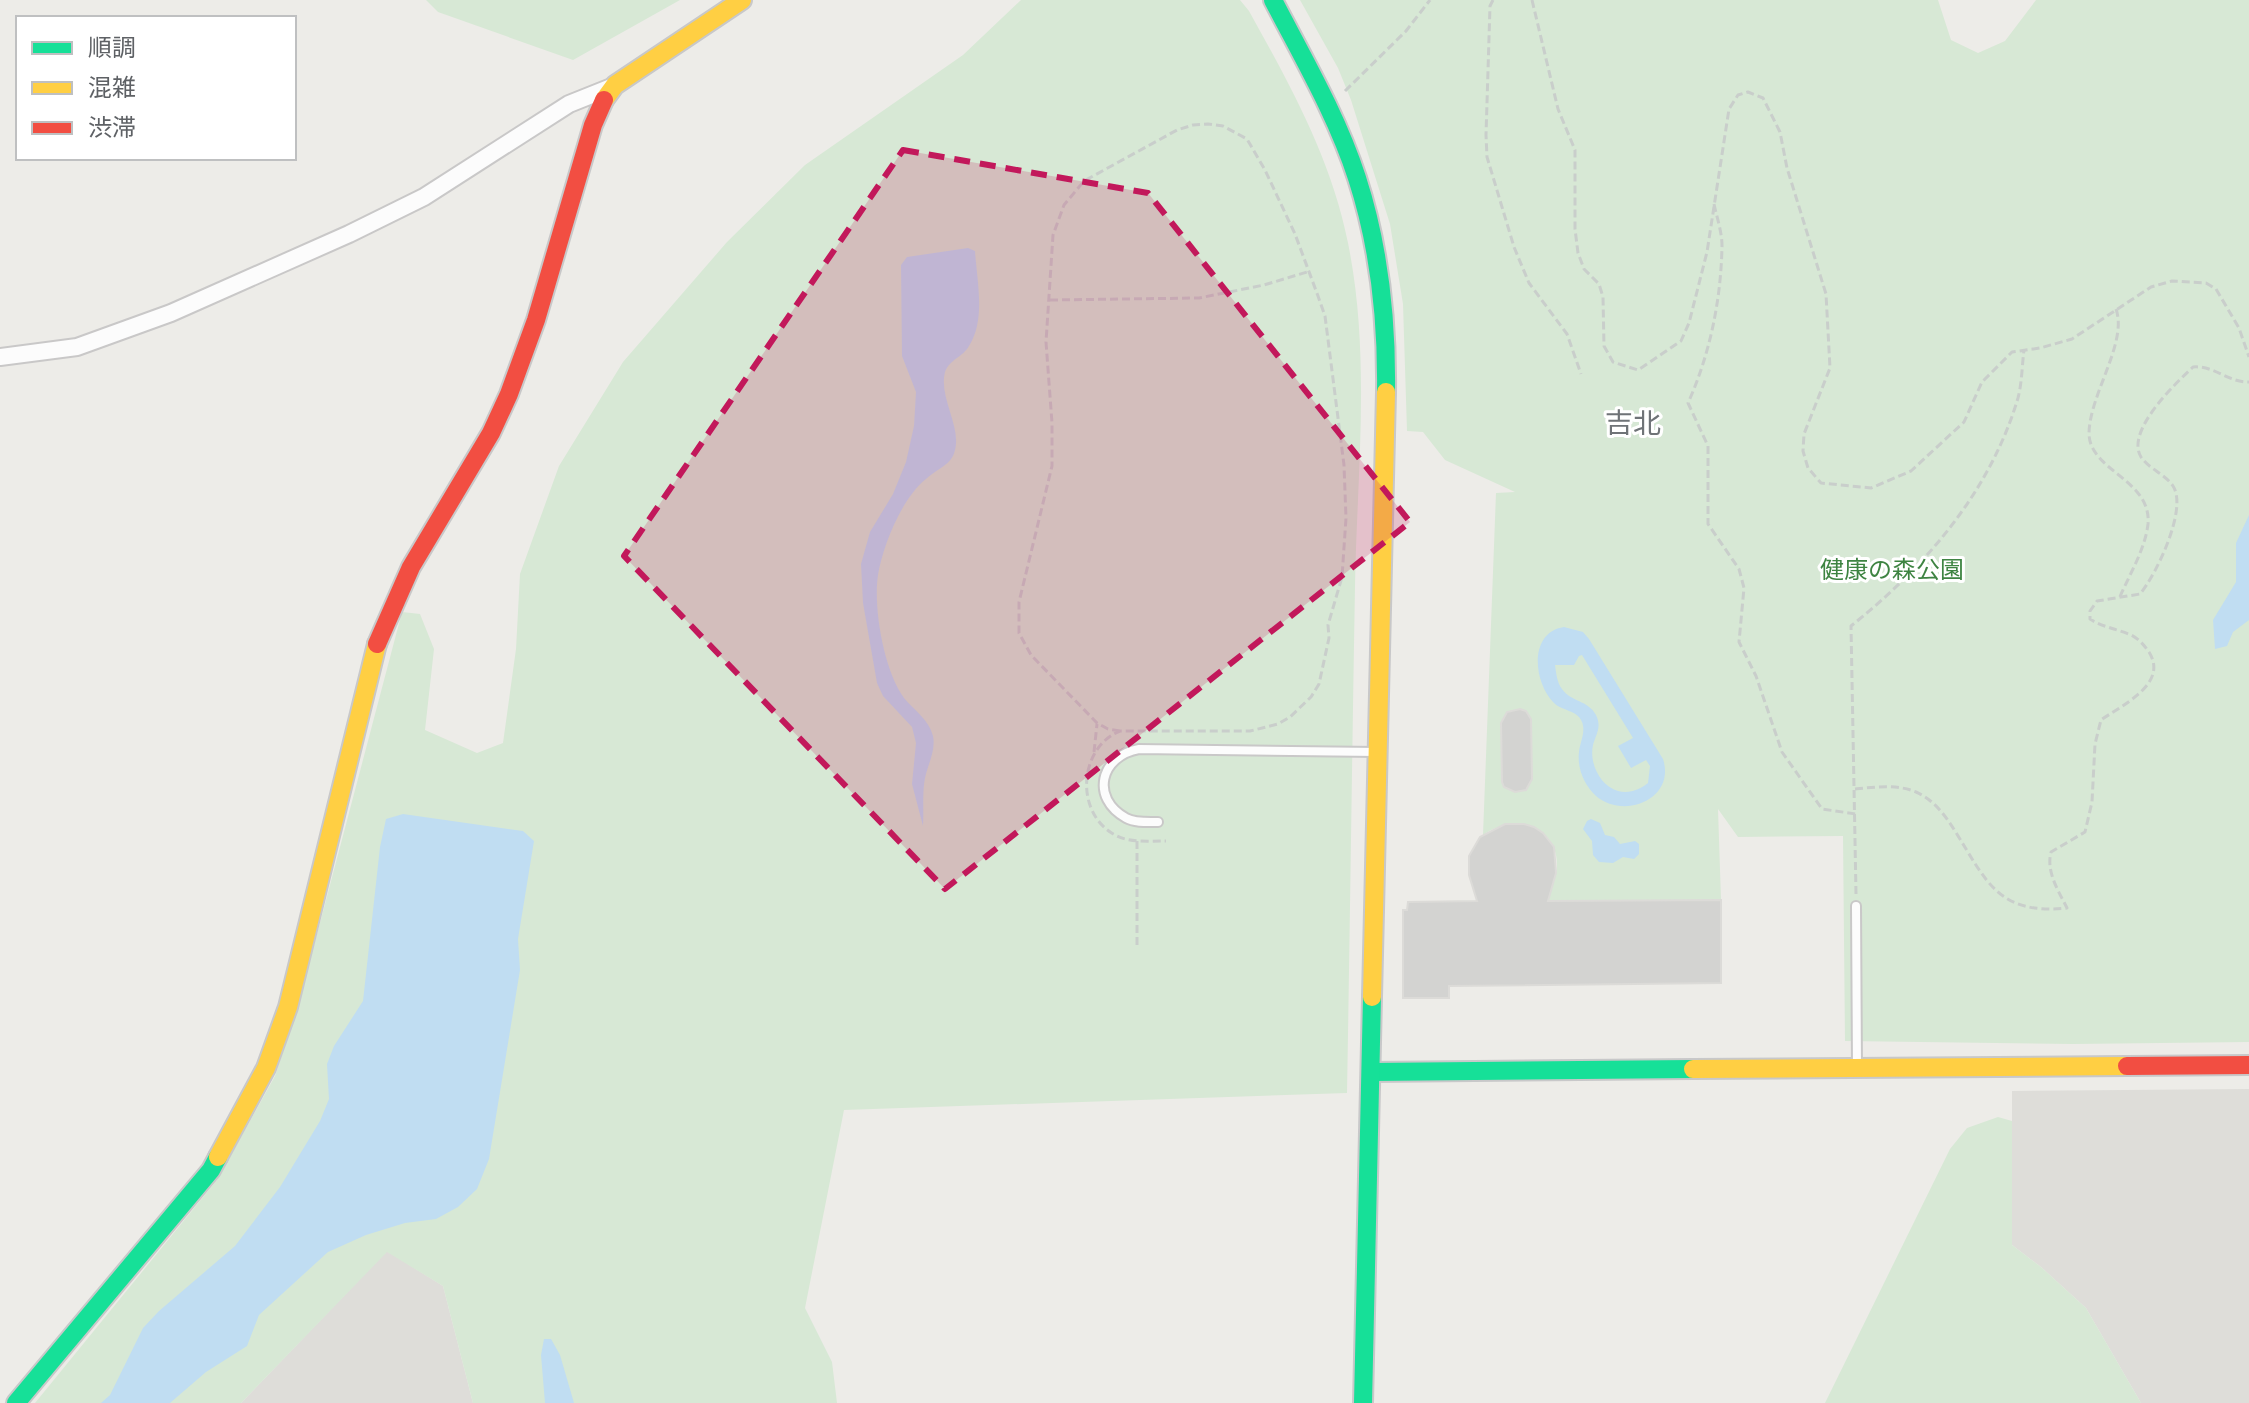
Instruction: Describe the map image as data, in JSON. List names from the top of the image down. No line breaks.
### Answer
{"districts":["吉北"],"parks":["健康の森公園"],"legend":["順調","混雑","渋滞"]}
